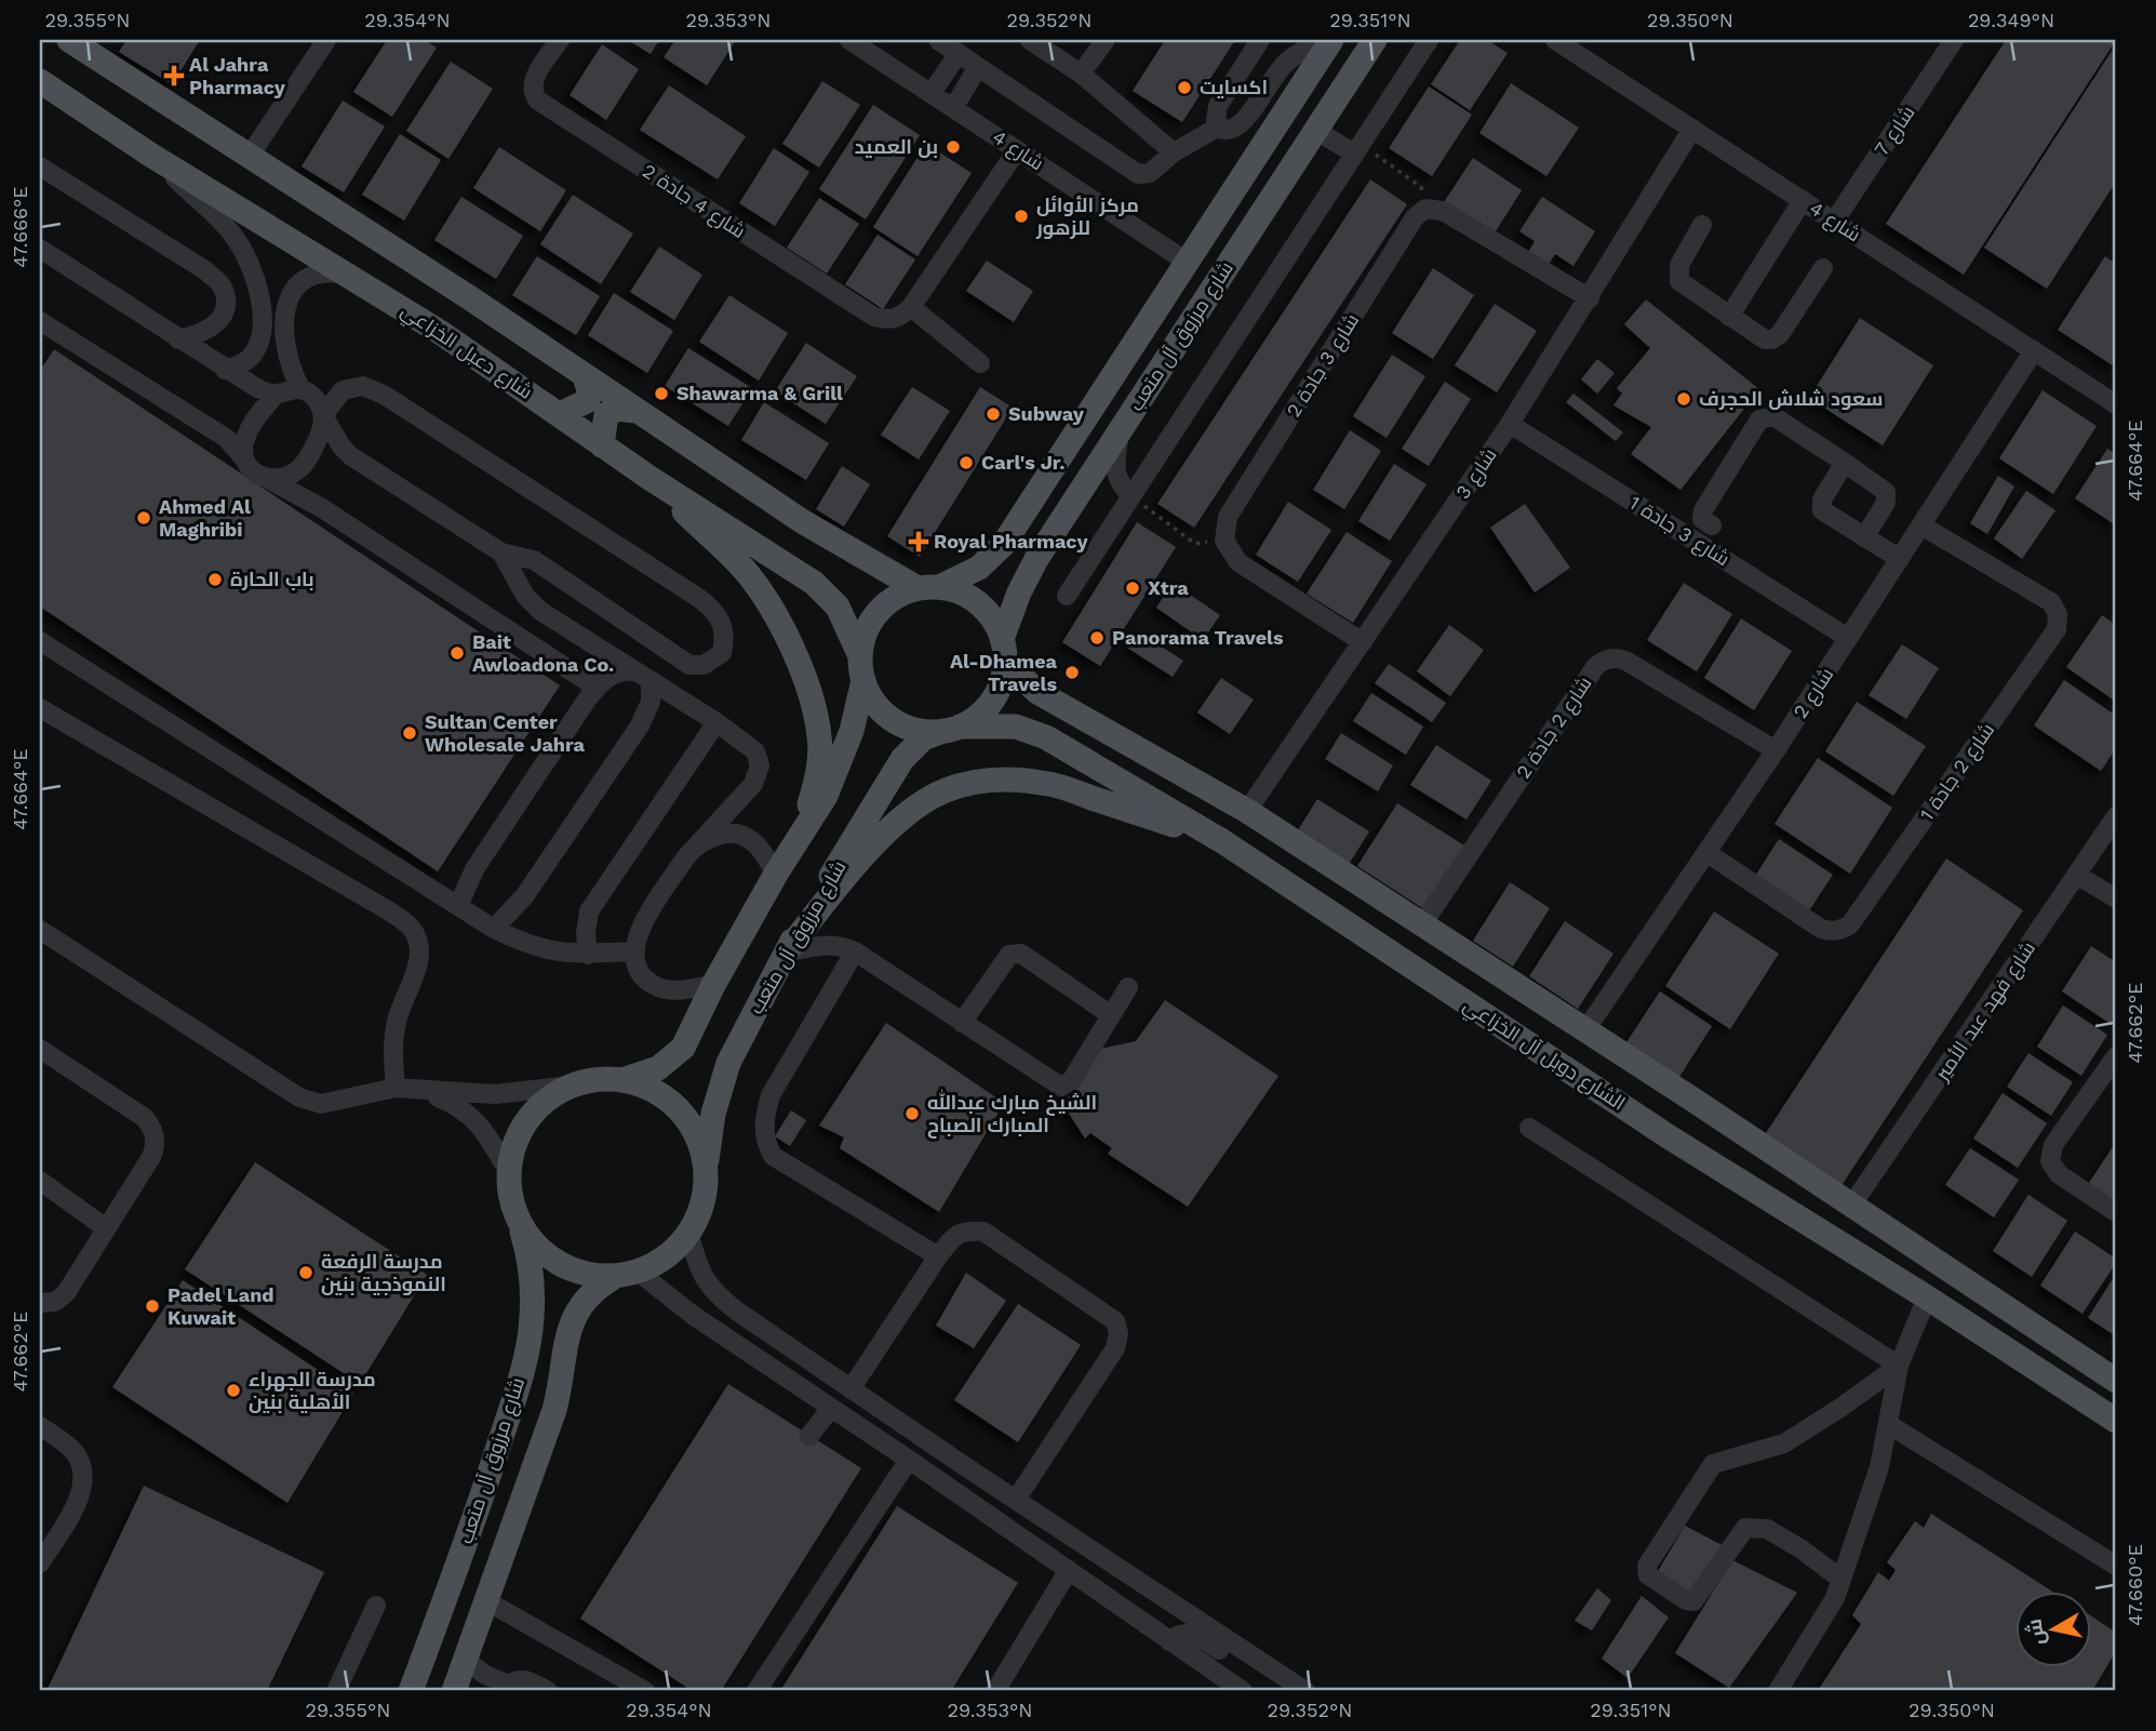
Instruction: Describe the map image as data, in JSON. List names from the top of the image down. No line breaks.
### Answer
{"streets":{"main road":["شارع مرزوق آل متعب","شارع دعبل الخزاعي","الشارع دوبل آل الخزاعي"],"street":["شارع 7","شارع 4","شارع 4 جادة 2","شارع 3 جادة 2","شارع 3","شارع 3 جادة 1","شارع 2","شارع 2 جادة 2","شارع 2 جادة 1","شارع فهد عبد الأمير"]},"crossings":[["شارع 7","شارع 4"],["شارع 4","شارع مرزوق آل متعب"],["شارع 4","شارع 3"],["شارع 4","شارع 2"],["شارع مرزوق آل متعب","شارع دعبل الخزاعي"],["شارع مرزوق آل متعب","الشارع دوبل آل الخزاعي"],["شارع دعبل الخزاعي","الشارع دوبل آل الخزاعي"],["شارع 3","شارع 3 جادة 1"],["شارع 3 جادة 1","شارع 2"],["شارع 2","شارع 2 جادة 2"],["شارع 2","شارع 2 جادة 1"]],"places":{"health":["Al Jahra Pharmacy","Royal Pharmacy"],"other":["اكسايت","بن العميد","مركز الأوائل للزهور","Shawarma & Grill","سعود شلاش الحجرف","Subway","Carl's Jr.","Ahmed Al Maghribi","باب الحارة","Xtra","Panorama Travels","Bait Awloadona Co.","Al-Dhamea Travels","Sultan Center Wholesale Jahra","الشيخ مبارك عبدالله المبارك الصباح","مدرسة الرفعة النموذجية بنين","Padel Land Kuwait","مدرسة الجهراء الأهلية بنين"]},"north":"left","coordinates":["29.355°N","29.354°N","29.353°N","29.352°N","29.351°N","29.350°N","29.349°N","47.666°E","47.664°E","47.662°E","47.660°E"]}
